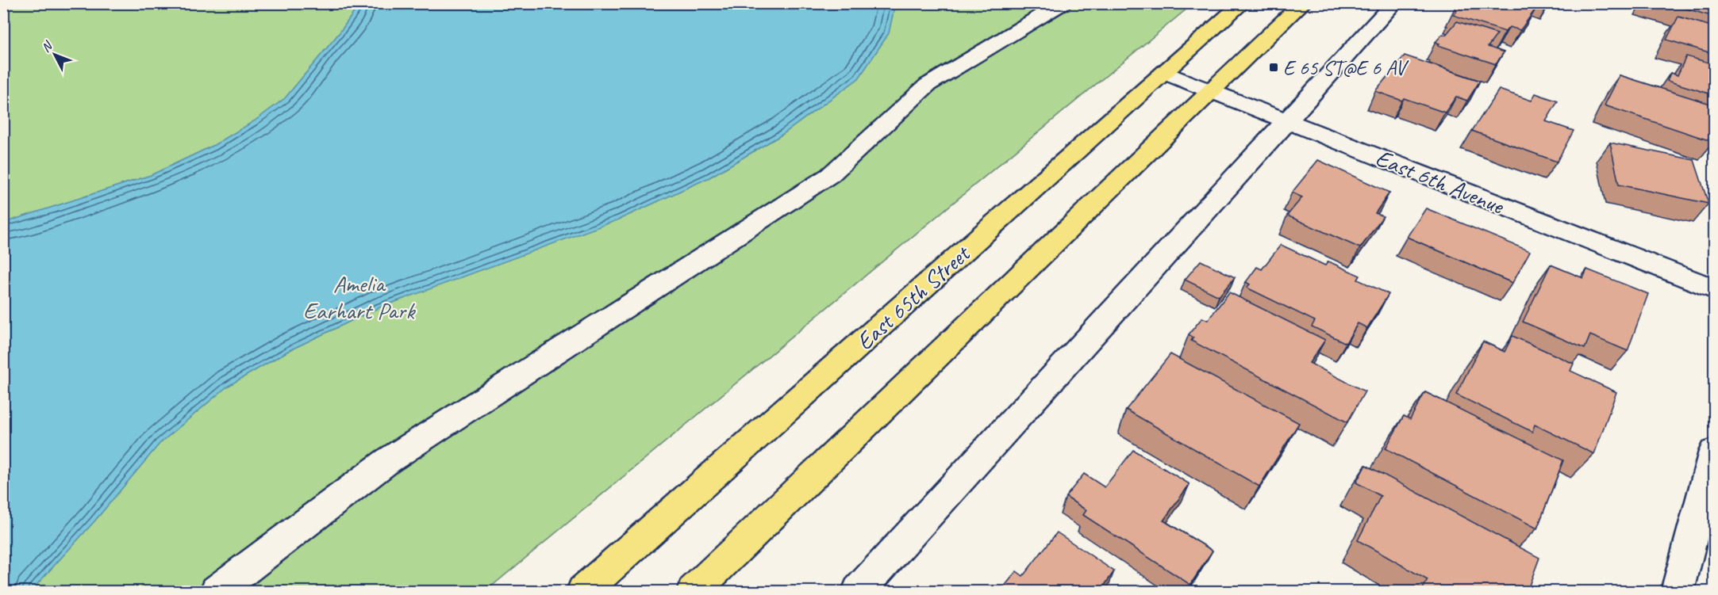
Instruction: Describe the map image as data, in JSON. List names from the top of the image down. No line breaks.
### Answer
{"streets":{"main road":["East 65th Street"],"street":["East 6th Avenue"]},"crossings":[["East 6th Avenue","East 65th Street"]],"parks":["Amelia Earhart Park"],"places":{"transit":["E 65 ST@E 6 AV"]},"north":"top left"}
